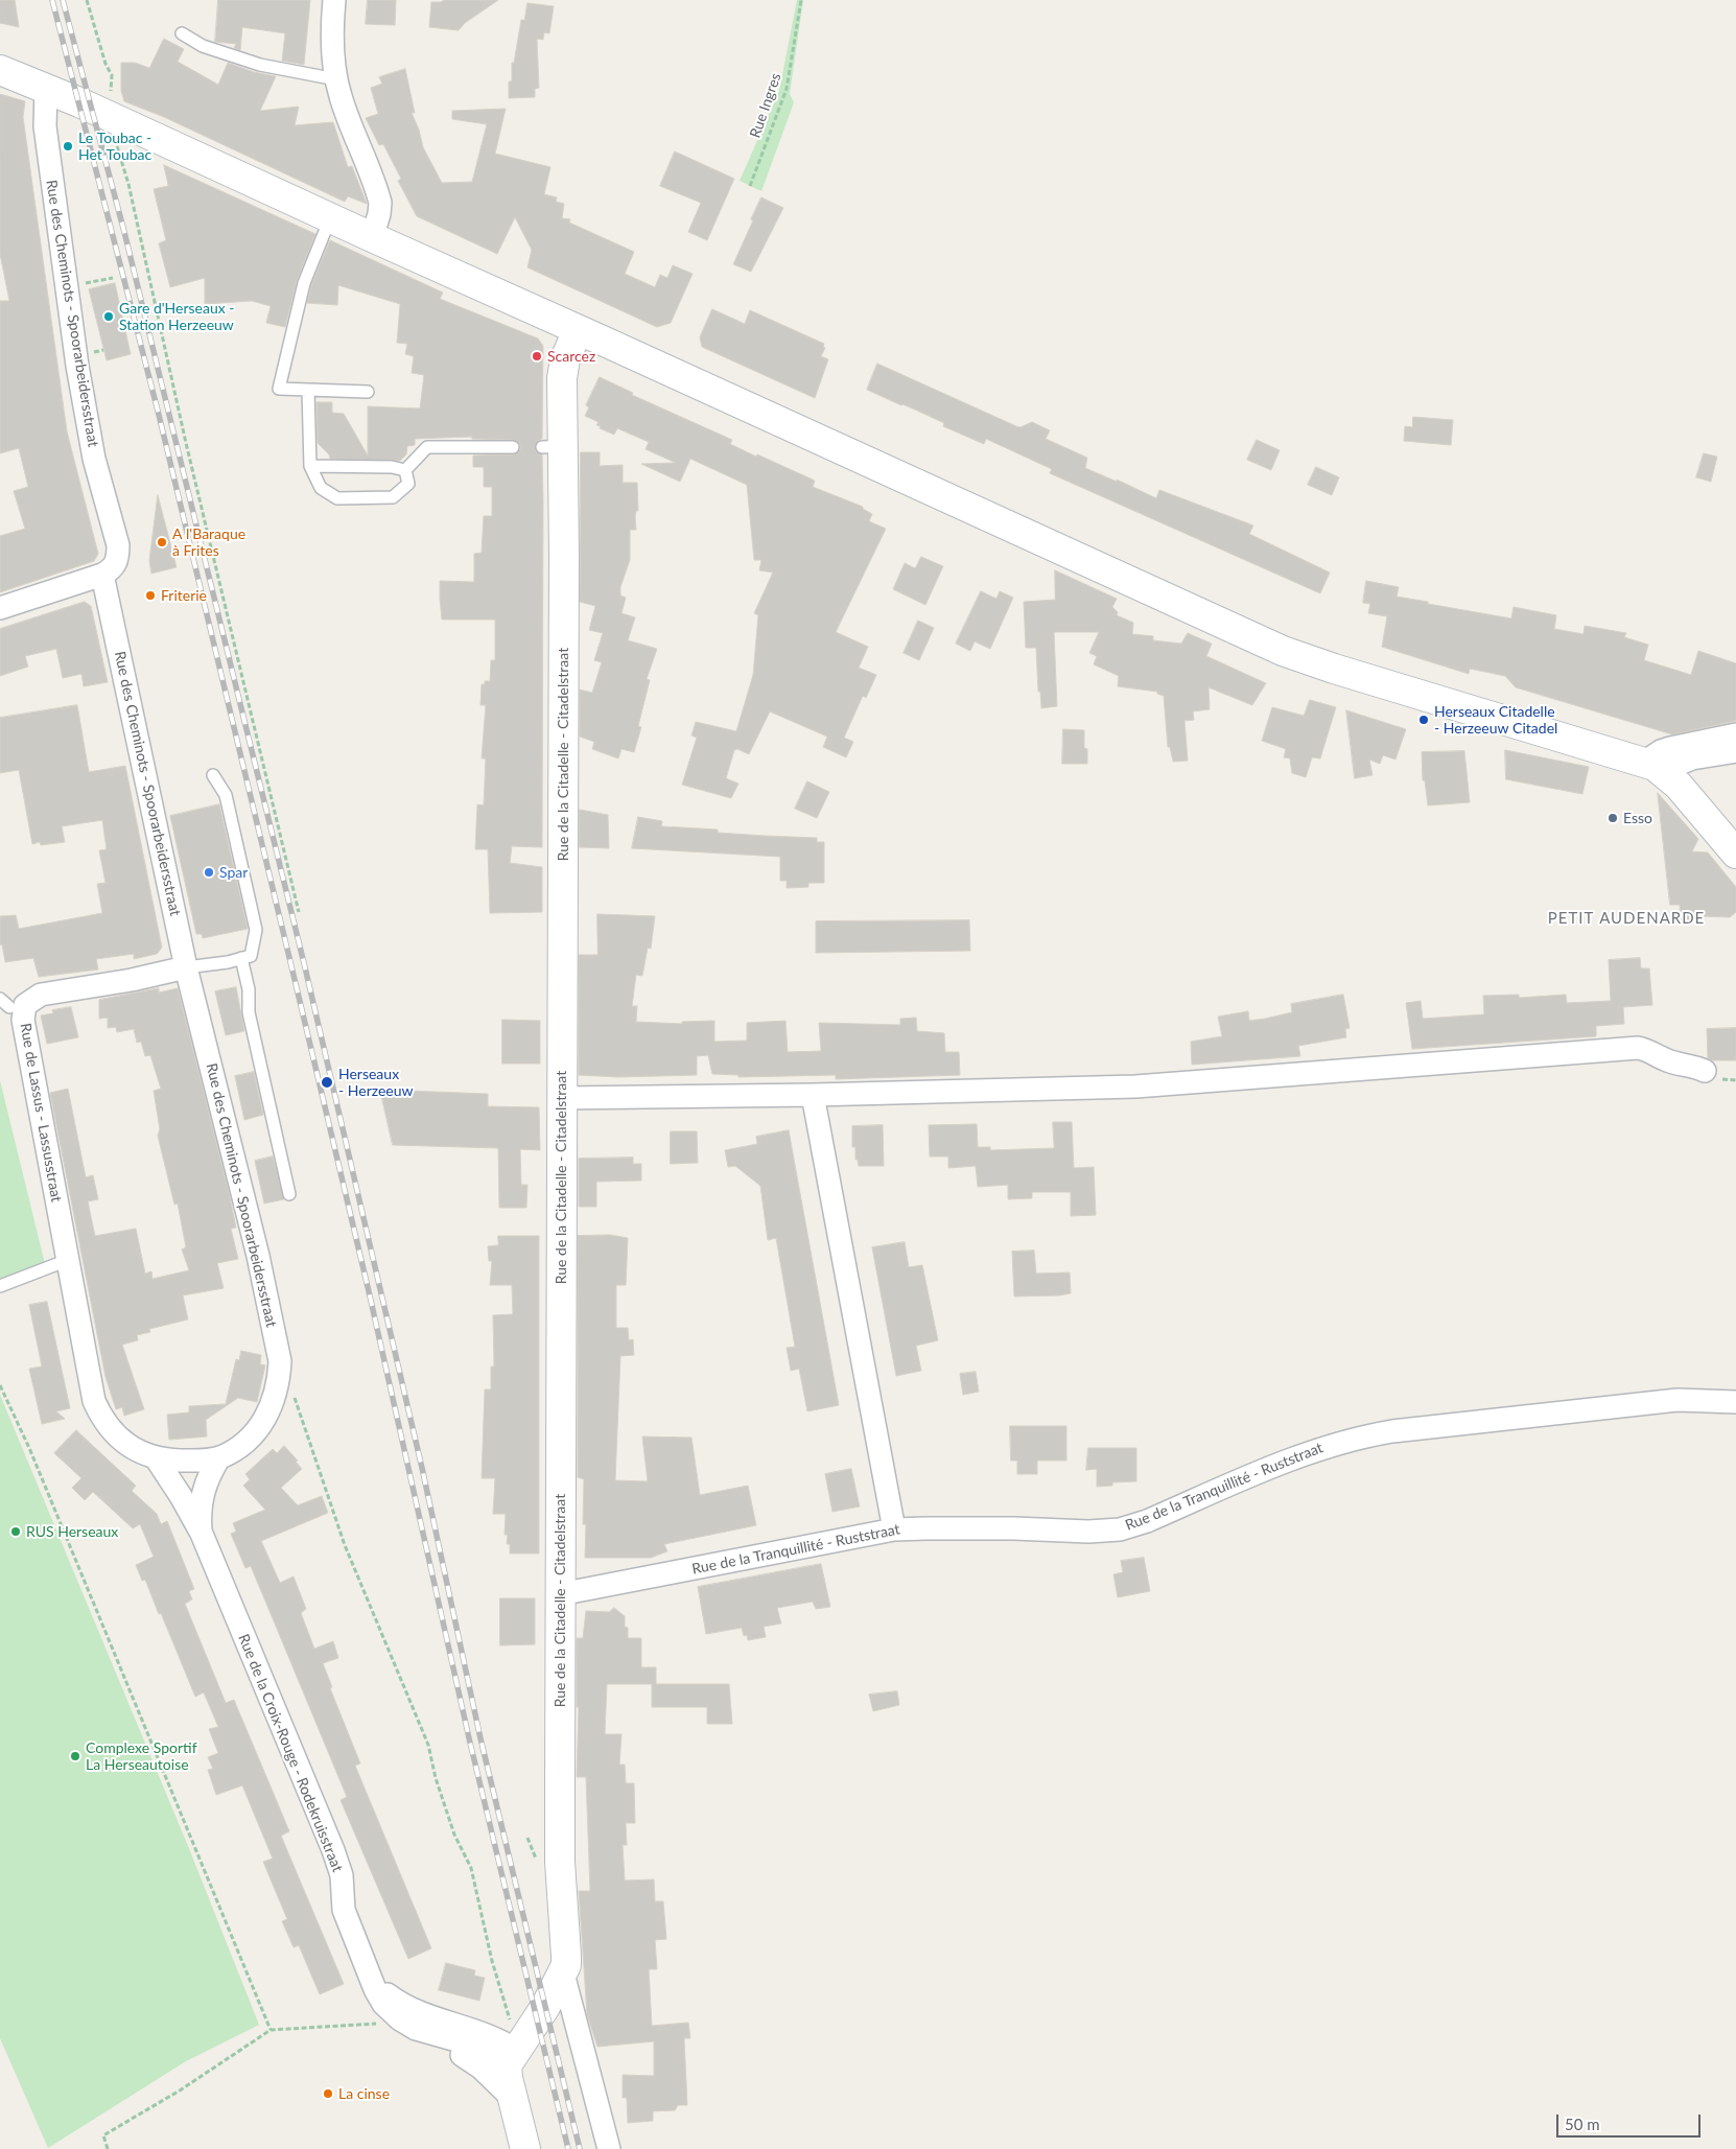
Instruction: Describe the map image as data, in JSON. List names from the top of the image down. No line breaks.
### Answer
{"streets":{"main road":["Rue de la Citadelle - Citadelstraat"],"street":["Rue des Cheminots - Spoorarbeidersstraat","Rue de Lassus - Lassusstraat","Rue de la Tranquillité - Ruststraat","Rue de la Croix-Rouge - Rodekruisstraat"],"path":["Rue Ingres"]},"crossings":[["Rue des Cheminots - Spoorarbeidersstraat","Rue de Lassus - Lassusstraat"],["Rue des Cheminots - Spoorarbeidersstraat","Rue de la Croix-Rouge - Rodekruisstraat"],["Rue de la Citadelle - Citadelstraat","Rue de la Tranquillité - Ruststraat"],["Rue de la Citadelle - Citadelstraat","Rue de la Croix-Rouge - Rodekruisstraat"],["Rue de Lassus - Lassusstraat","Rue de la Croix-Rouge - Rodekruisstraat"]],"districts":["PETIT AUDENARDE"],"places":["Le Toubac - Het Toubac","Gare d'Herseaux - Station Herzeeuw","Scarcez","A l'Baraque à Frites","Friterie","Herseaux Citadelle - Herzeeuw Citadel","Esso","Spar","Herseaux - Herzeeuw","RUS Herseaux","Complexe Sportif La Herseautoise","La cinse"],"scale_bar":"50 m"}
